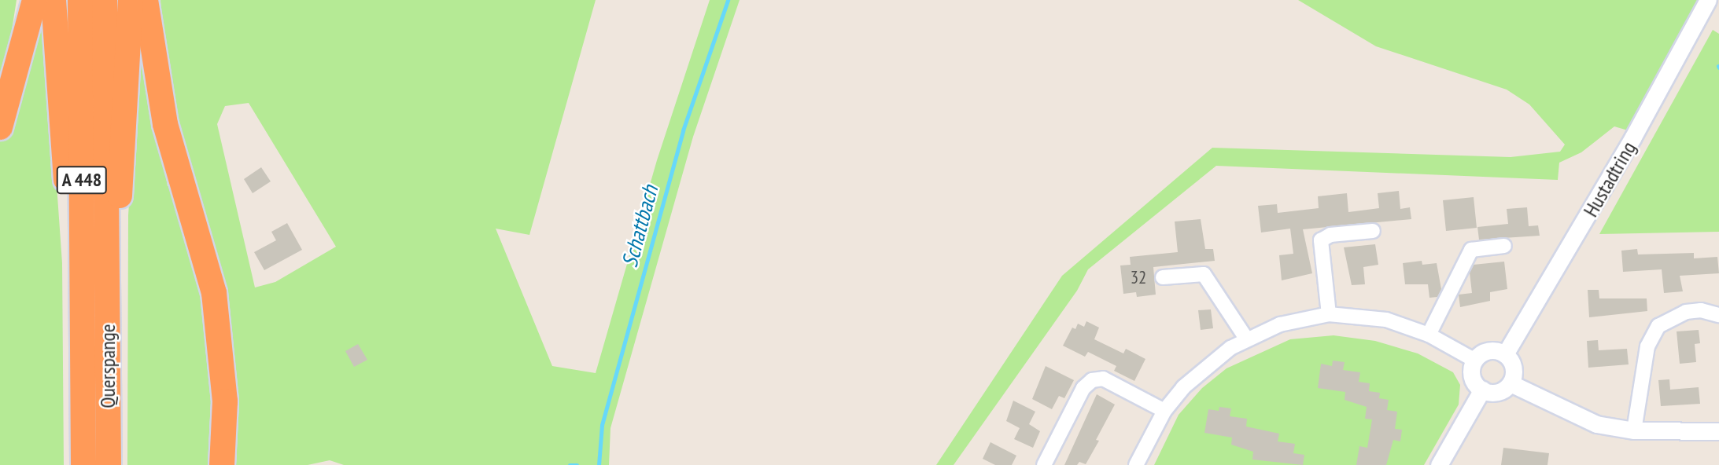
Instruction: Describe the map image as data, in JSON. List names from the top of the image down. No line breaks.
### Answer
{"streets":{"highway":["A 448","Querspange"],"street":["Hustadtring"]},"crossings":[["A 448","Querspange"]],"water":["Schattbach"],"house_numbers":["32"]}
